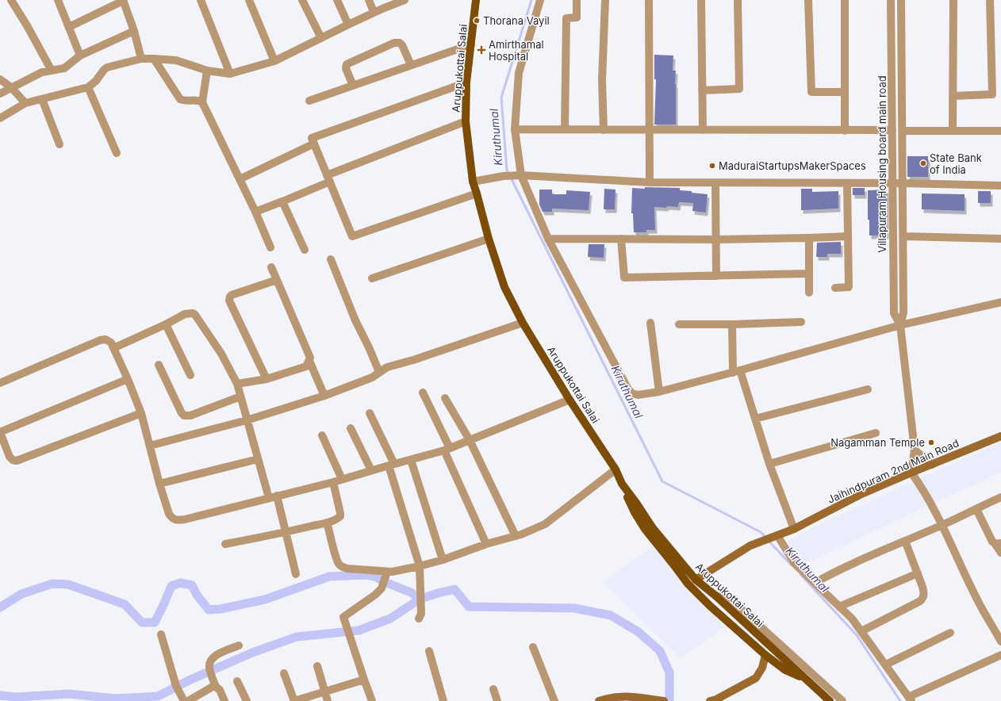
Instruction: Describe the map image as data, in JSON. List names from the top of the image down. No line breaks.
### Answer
{"streets":{"main road":["Aruppukottai Salai"],"street":["Villapuram Housing board main road","Jaihindpuram 2nd Main Road"]},"crossings":[["Aruppukottai Salai","Jaihindpuram 2nd Main Road"],["Villapuram Housing board main road","Jaihindpuram 2nd Main Road"]],"water":["Kiruthumal"],"places":{"other":["Thorana Vayil","State Bank of India","MaduraiStartupsMakerSpaces","Nagamman Temple"],"health":["Amirthamal Hospital"]}}
